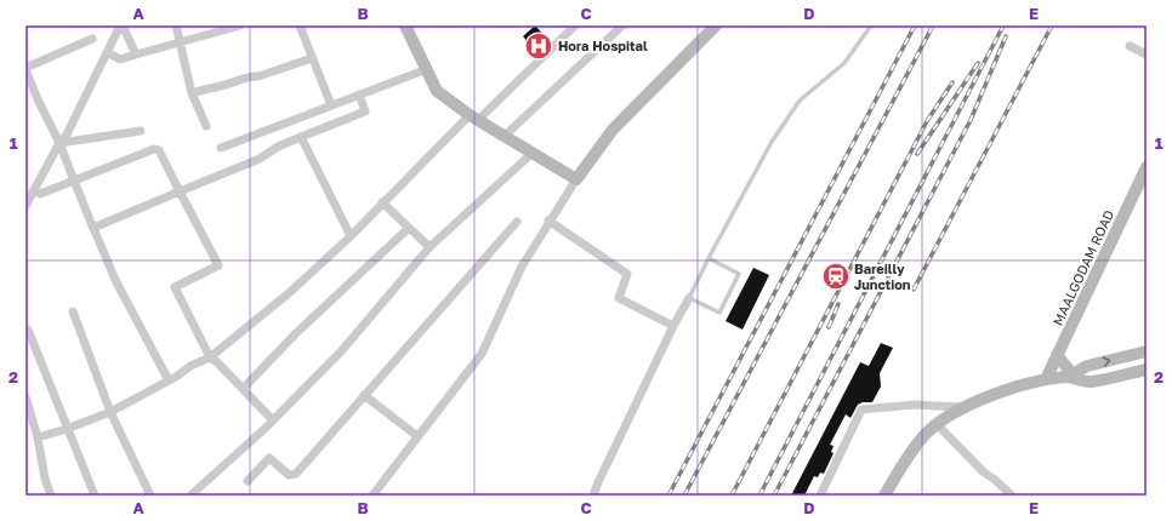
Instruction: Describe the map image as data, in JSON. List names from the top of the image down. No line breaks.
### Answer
{"streets":{"street":["MAALGODAM ROAD"]},"places":{"hospital":["Hora Hospital"],"station":["Bareilly Junction"]},"grid":{"columns":["A","B","C","D","E"],"rows":["1","2"]}}
